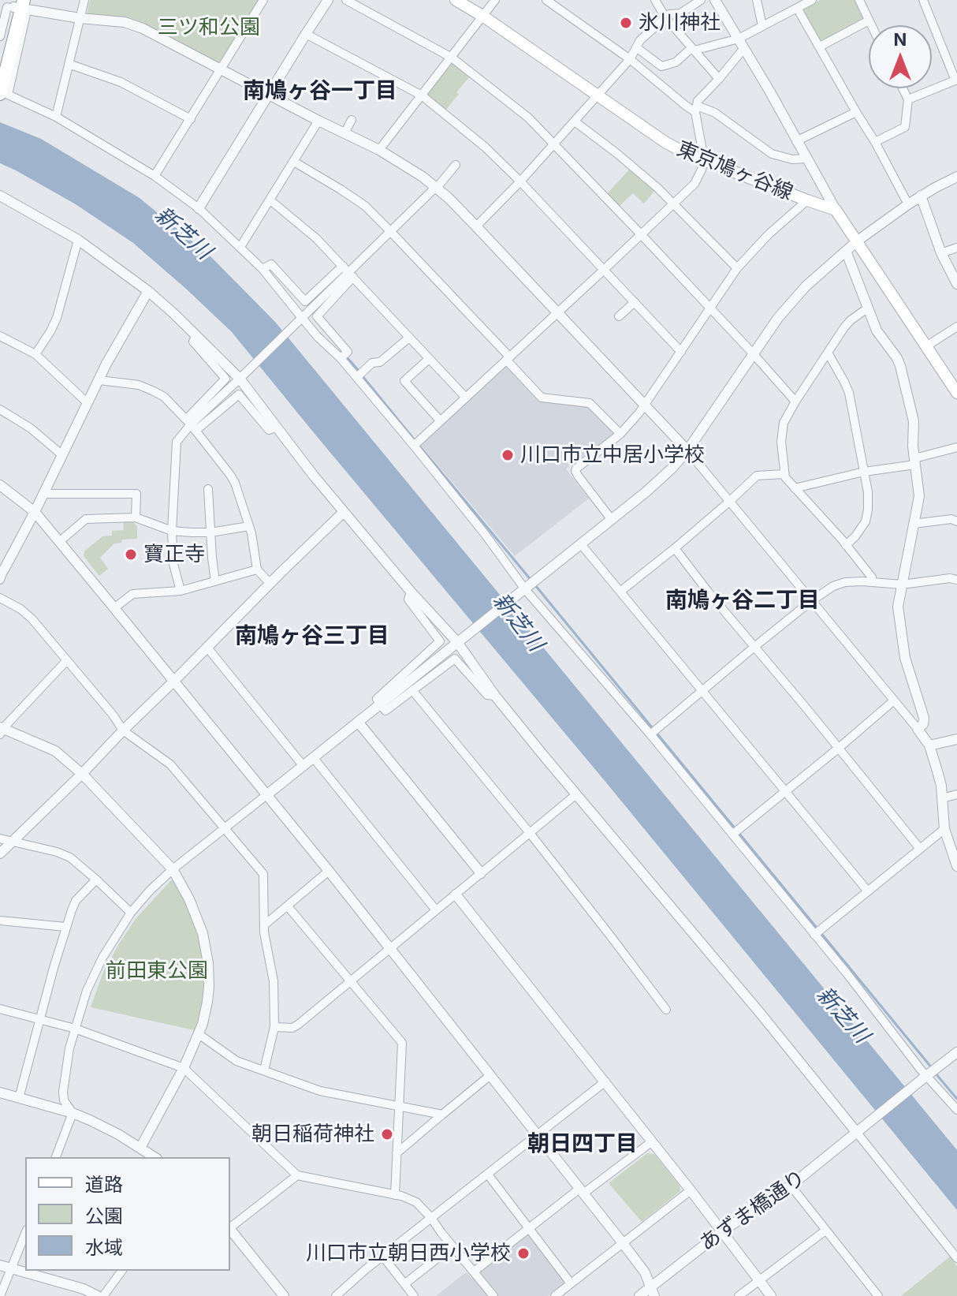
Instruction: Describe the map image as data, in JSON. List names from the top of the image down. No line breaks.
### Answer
{"streets":{"main road":["東京鳩ヶ谷線"],"street":["あずま橋通り"]},"districts":["南鳩ヶ谷一丁目","南鳩ヶ谷二丁目","南鳩ヶ谷三丁目","朝日四丁目"],"water":["新芝川"],"parks":["三ツ和公園","前田東公園"],"places":["氷川神社","川口市立中居小学校","寶正寺","朝日稲荷神社","川口市立朝日西小学校"],"legend":["道路","公園","水域"],"north":"top"}
